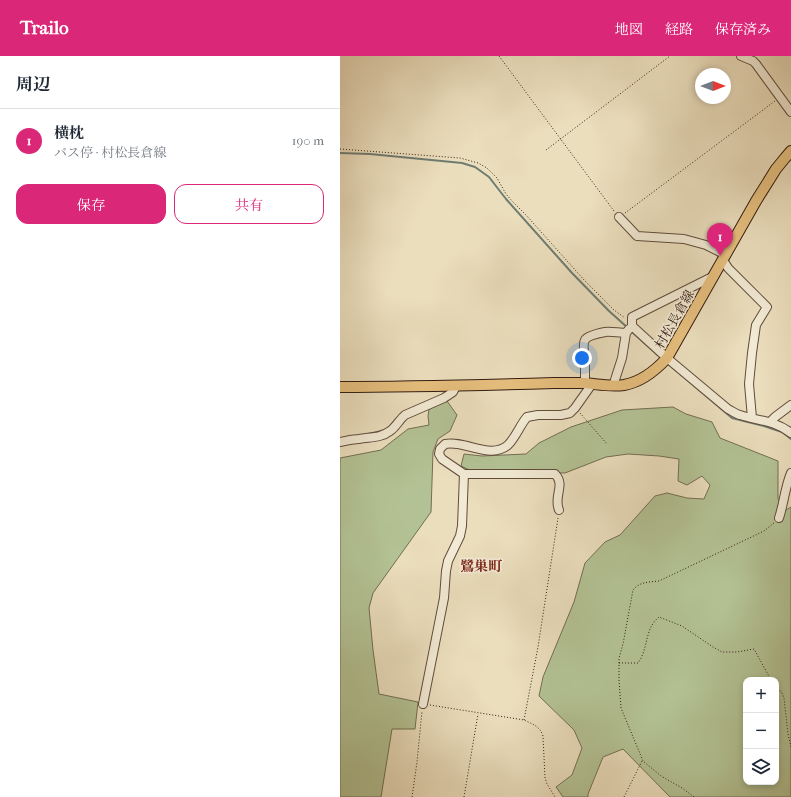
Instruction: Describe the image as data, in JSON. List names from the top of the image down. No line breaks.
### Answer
{"streets":{"main road":["村松長倉線"]},"districts":["鷺巣町"],"north":"right","page":{"header":"Trailo","nav":["地図","経路","保存済み"],"heading":"周辺","list":[{"mark":"1","name":"横枕","note":"バス停 · 村松長倉線","value":"190 m"}],"buttons":["保存","共有"],"pins":"1","map_buttons":["+","−"]}}
